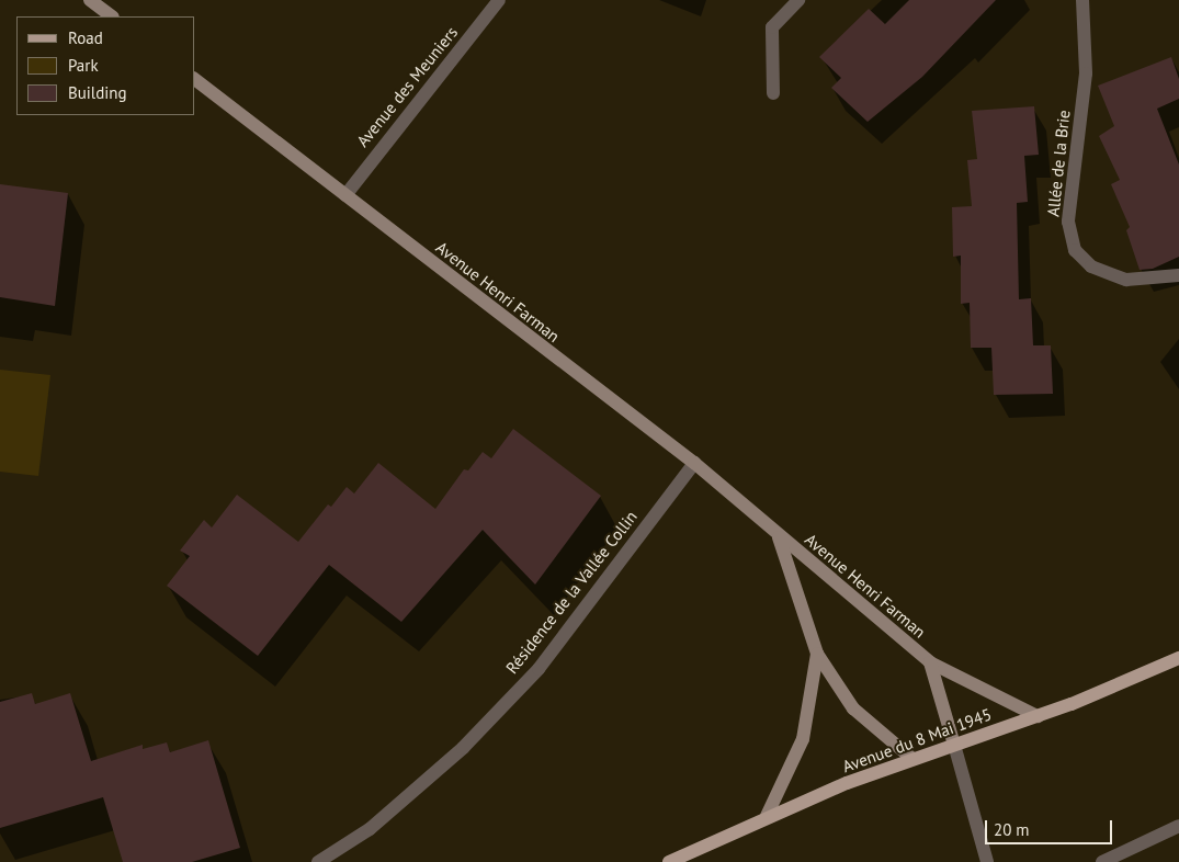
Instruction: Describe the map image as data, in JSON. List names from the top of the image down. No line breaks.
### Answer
{"streets":{"main road":["Avenue du 8 Mai 1945"],"street":["Avenue des Meuniers","Allée de la Brie","Avenue Henri Farman","Résidence de la Vallée Collin"]},"crossings":[["Avenue des Meuniers","Avenue Henri Farman"],["Avenue Henri Farman","Résidence de la Vallée Collin"],["Avenue Henri Farman","Avenue du 8 Mai 1945"]],"legend":["Road","Park","Building"],"scale_bar":"20 m"}
